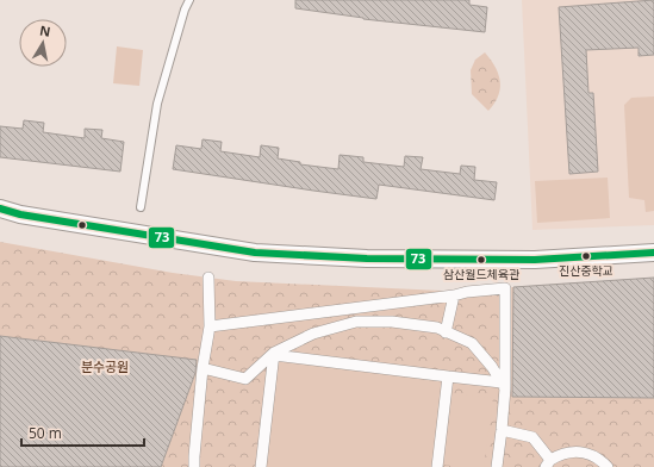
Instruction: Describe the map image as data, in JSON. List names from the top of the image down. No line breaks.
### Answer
{"parks":["분수공원"],"places":["진산중학교","삼산월드체육관"],"lines":["transit line 73"],"scale_bar":"50 m","north":"top"}
